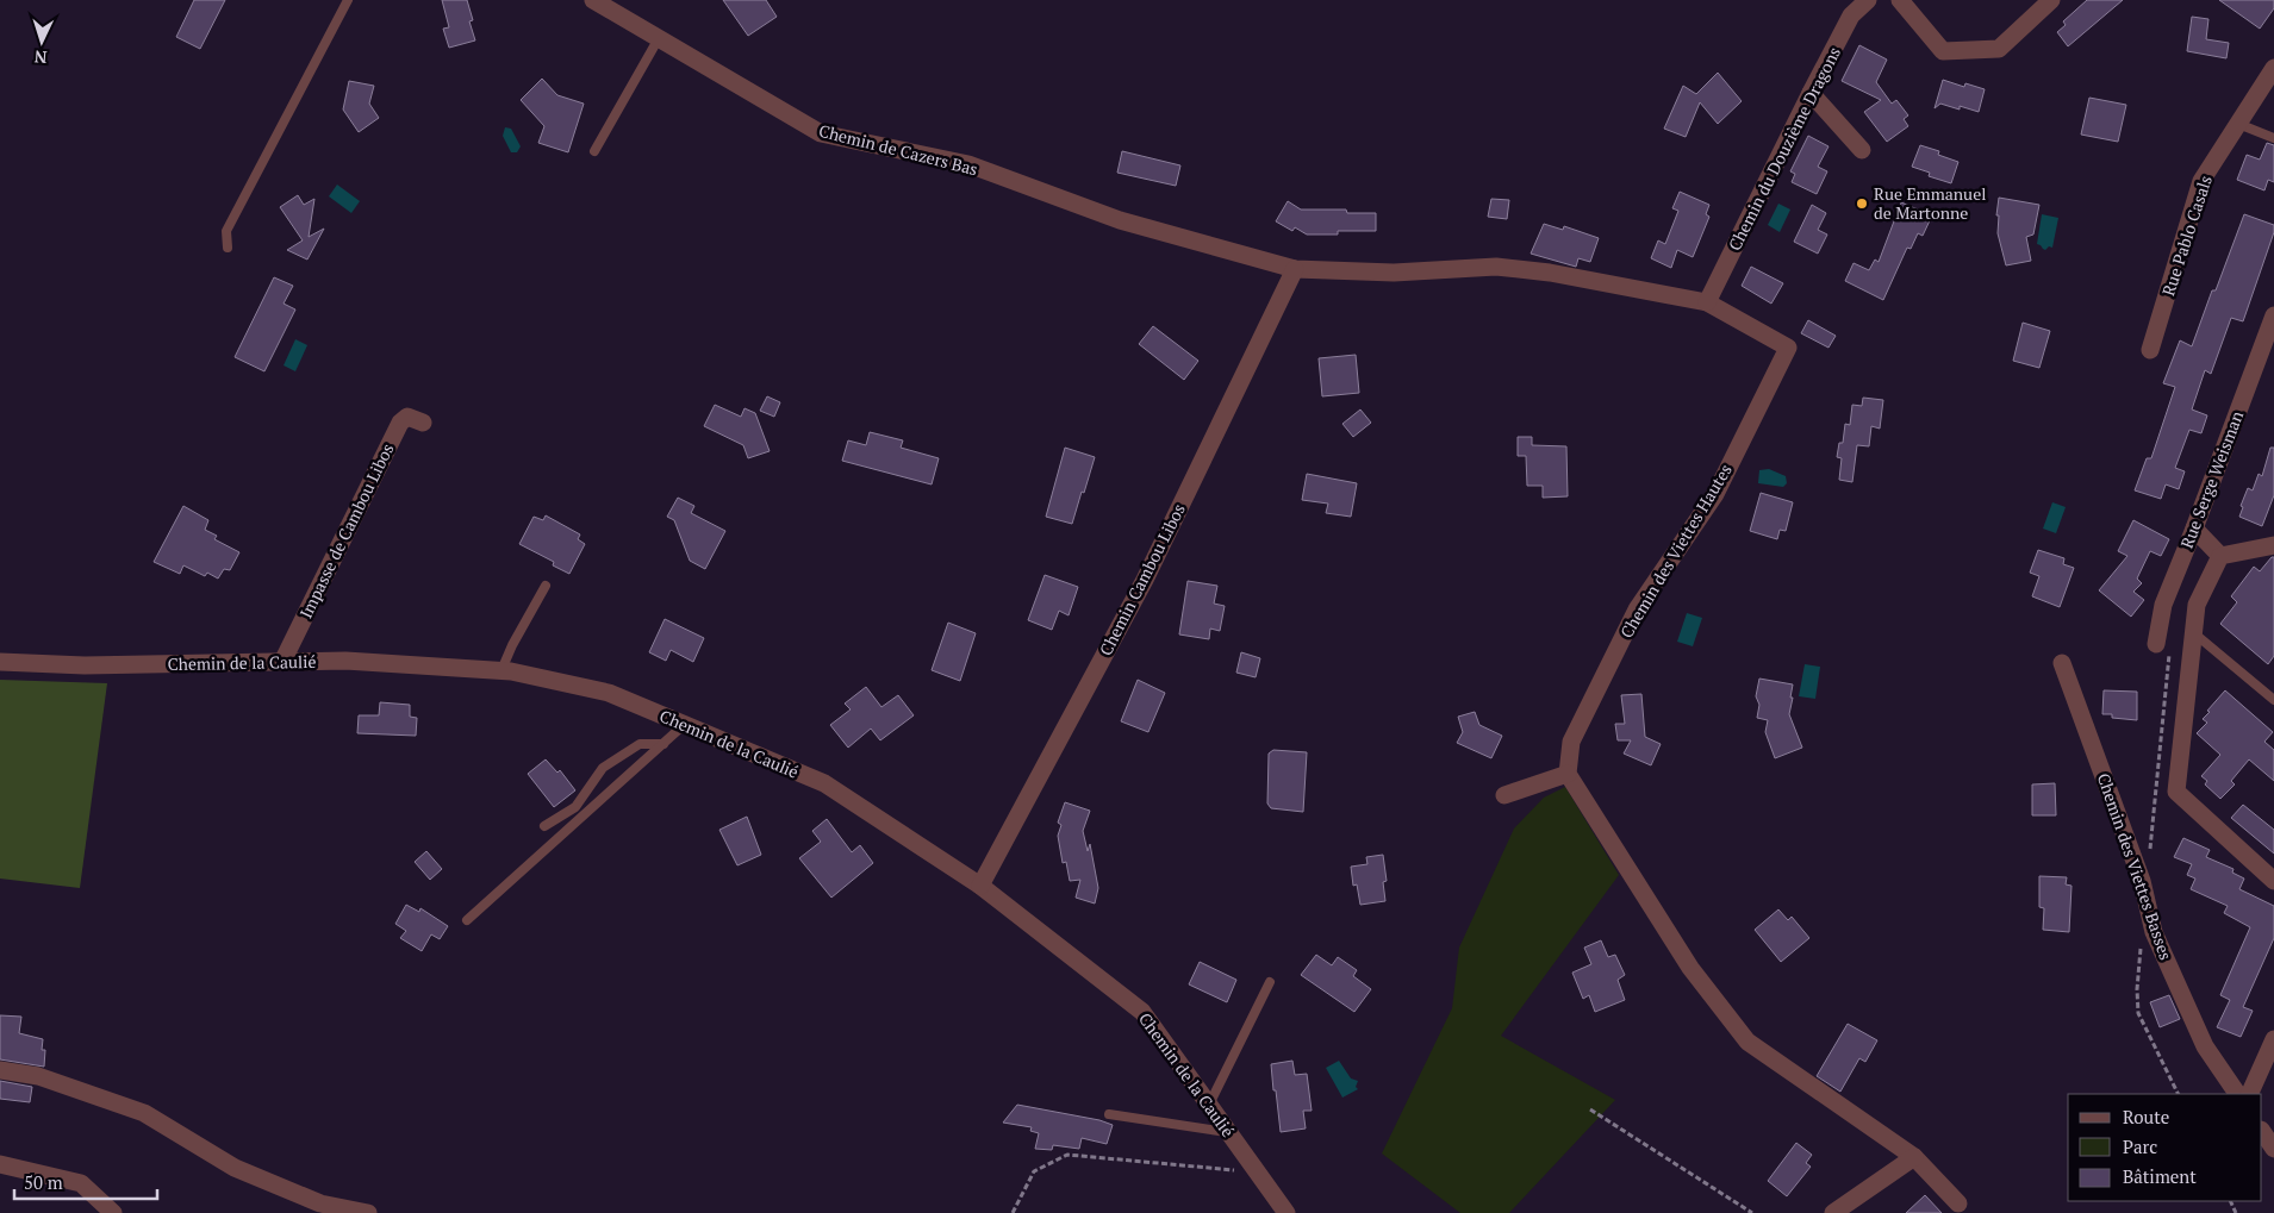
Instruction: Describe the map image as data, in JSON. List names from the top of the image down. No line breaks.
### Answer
{"streets":{"street":["Chemin du Douzième Dragons","Chemin de Cazers Bas","Rue Pablo Casals","Rue Serge Weisman","Impasse de Cambou Libos","Chemin des Viettes Hautes","Chemin Cambou Libos","Chemin de la Caulié","Chemin des Viettes Basses"]},"crossings":[["Chemin du Douzième Dragons","Chemin des Viettes Hautes"],["Chemin de Cazers Bas","Chemin des Viettes Hautes"],["Chemin de Cazers Bas","Chemin Cambou Libos"],["Impasse de Cambou Libos","Chemin de la Caulié"],["Chemin des Viettes Hautes","Chemin Cambou Libos"],["Chemin Cambou Libos","Chemin de la Caulié"]],"places":["Rue Emmanuel de Martonne"],"legend":["Route","Parc","Bâtiment"],"scale_bar":"50 m","north":"bottom"}
